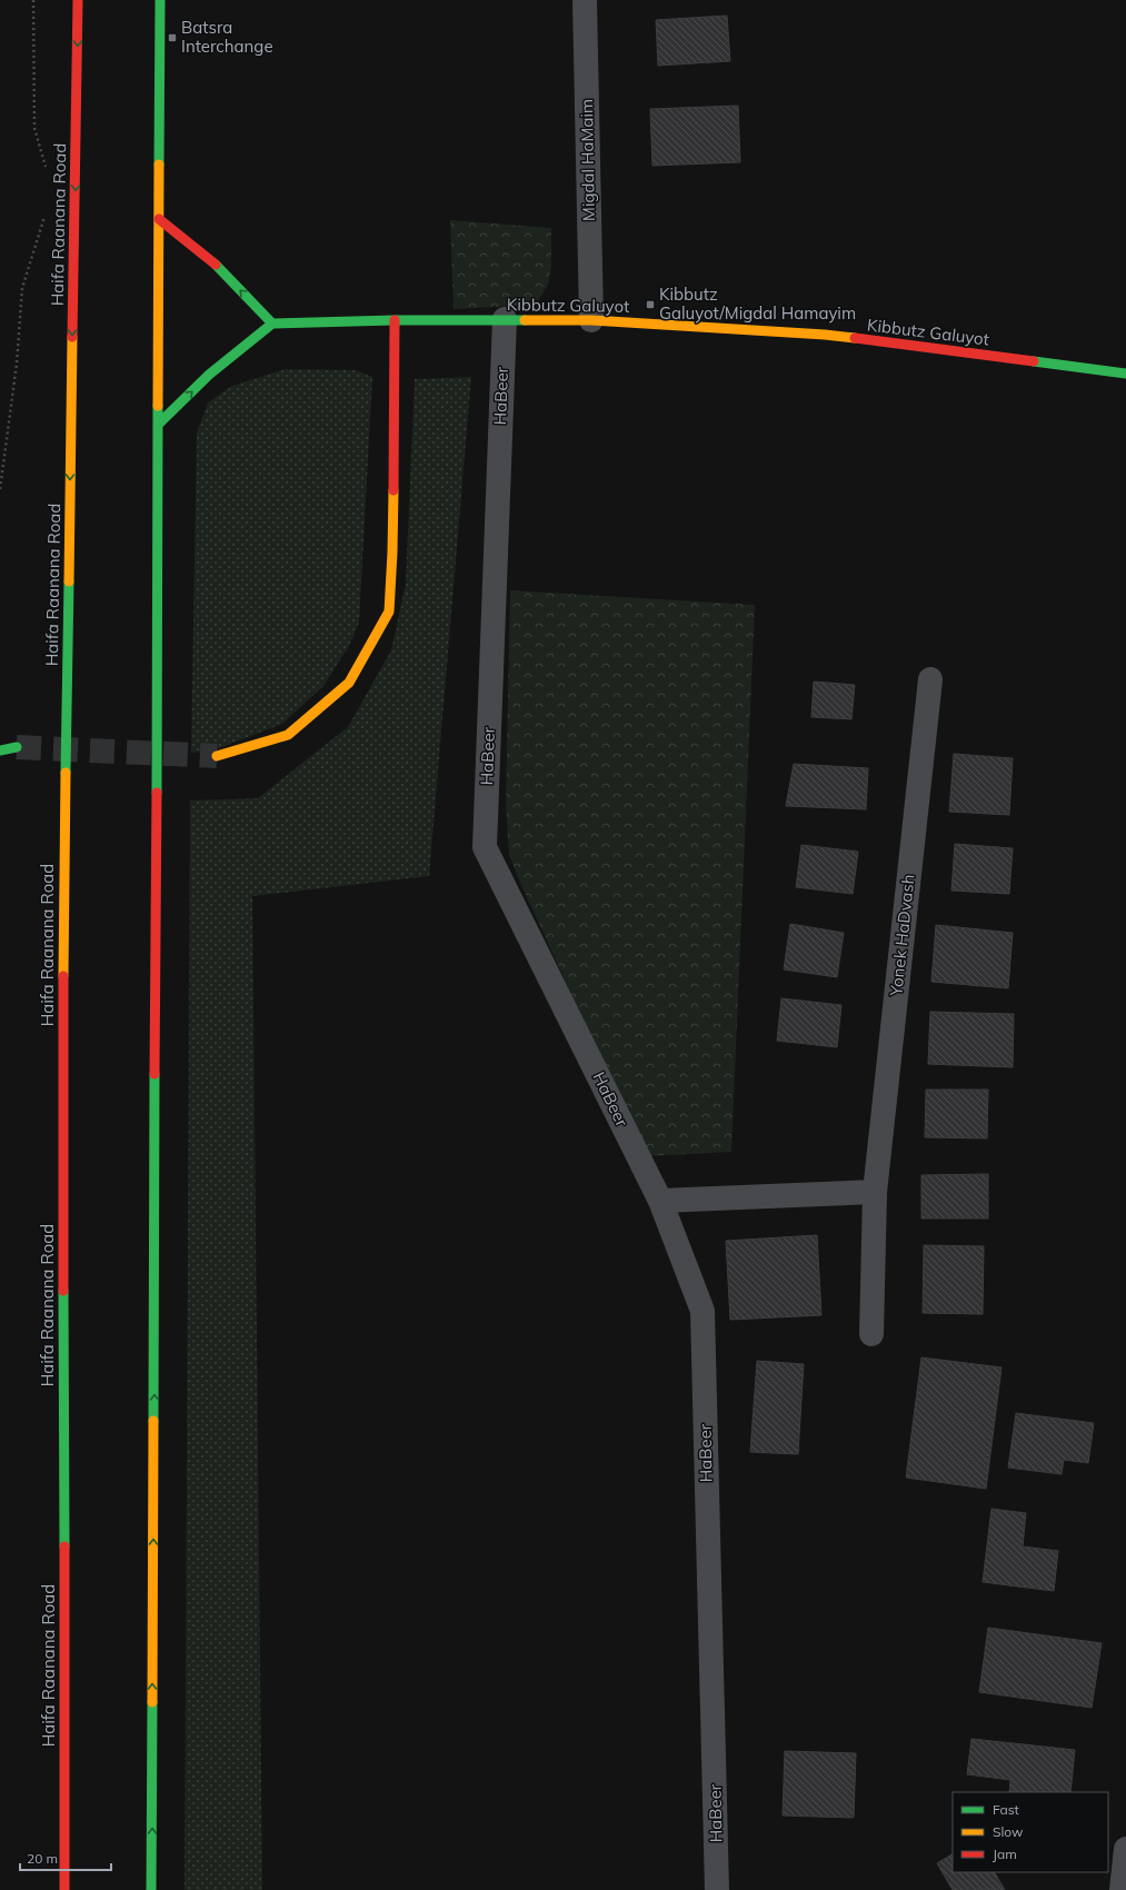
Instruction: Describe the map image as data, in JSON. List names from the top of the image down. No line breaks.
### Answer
{"streets":{"main road":["Haifa Raanana Road","Kibbutz Galuyot"],"street":["Migdal HaMaim","HaBeer","Yonek HaDvash"]},"crossings":[["Migdal HaMaim","Kibbutz Galuyot"],["Kibbutz Galuyot","HaBeer"]],"places":{"transit":["Batsra Interchange","Kibbutz Galuyot/Migdal Hamayim"]},"legend":["Fast","Slow","Jam"],"scale_bar":"20 m"}
